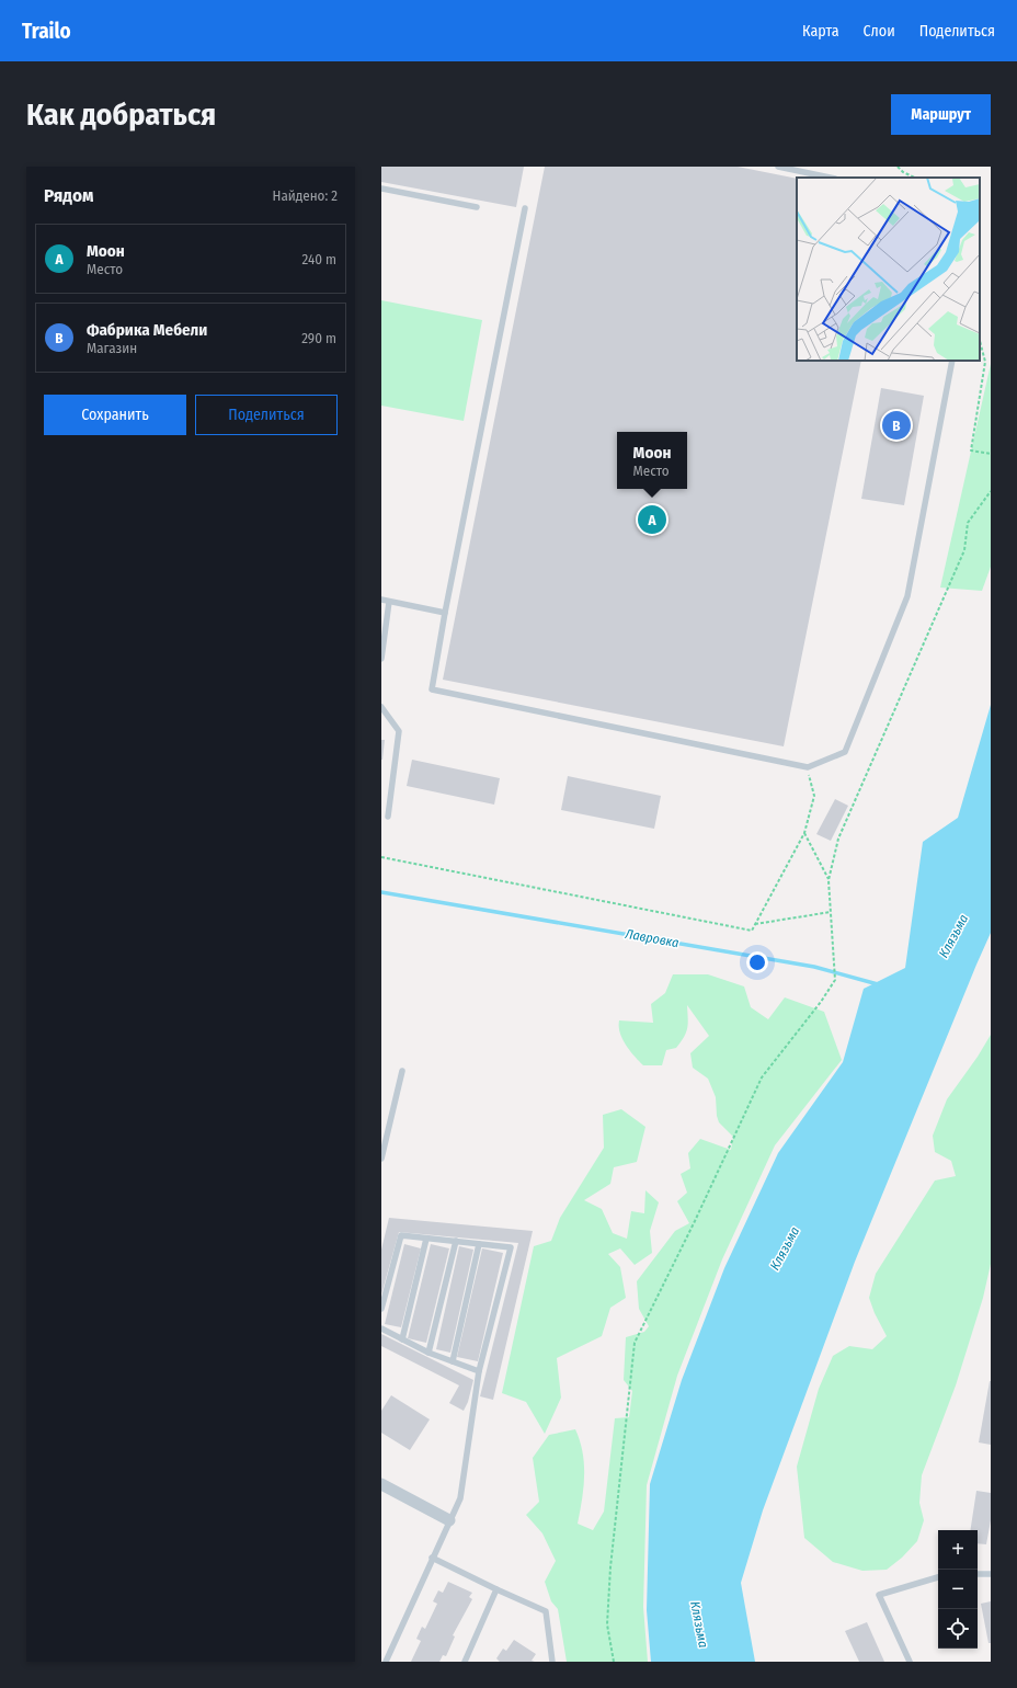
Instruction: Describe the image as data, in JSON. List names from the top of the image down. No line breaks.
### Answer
{"water":["Клязьма","Лавровка"],"page":{"header":"Trailo","nav":["Карта","Слои","Поделиться"],"buttons":["Маршрут",["Сохранить","Поделиться"]],"title":"Как добраться","heading":["Рядом","Найдено: 2"],"list":[{"mark":"A","name":"Моон","note":"Место","value":"240 m"},{"mark":"B","name":"Фабрика Мебели","note":"Магазин","value":"290 m"}],"pins":["B","A"],"popup":["Моон","Место"],"map_buttons":["+","−"]}}
